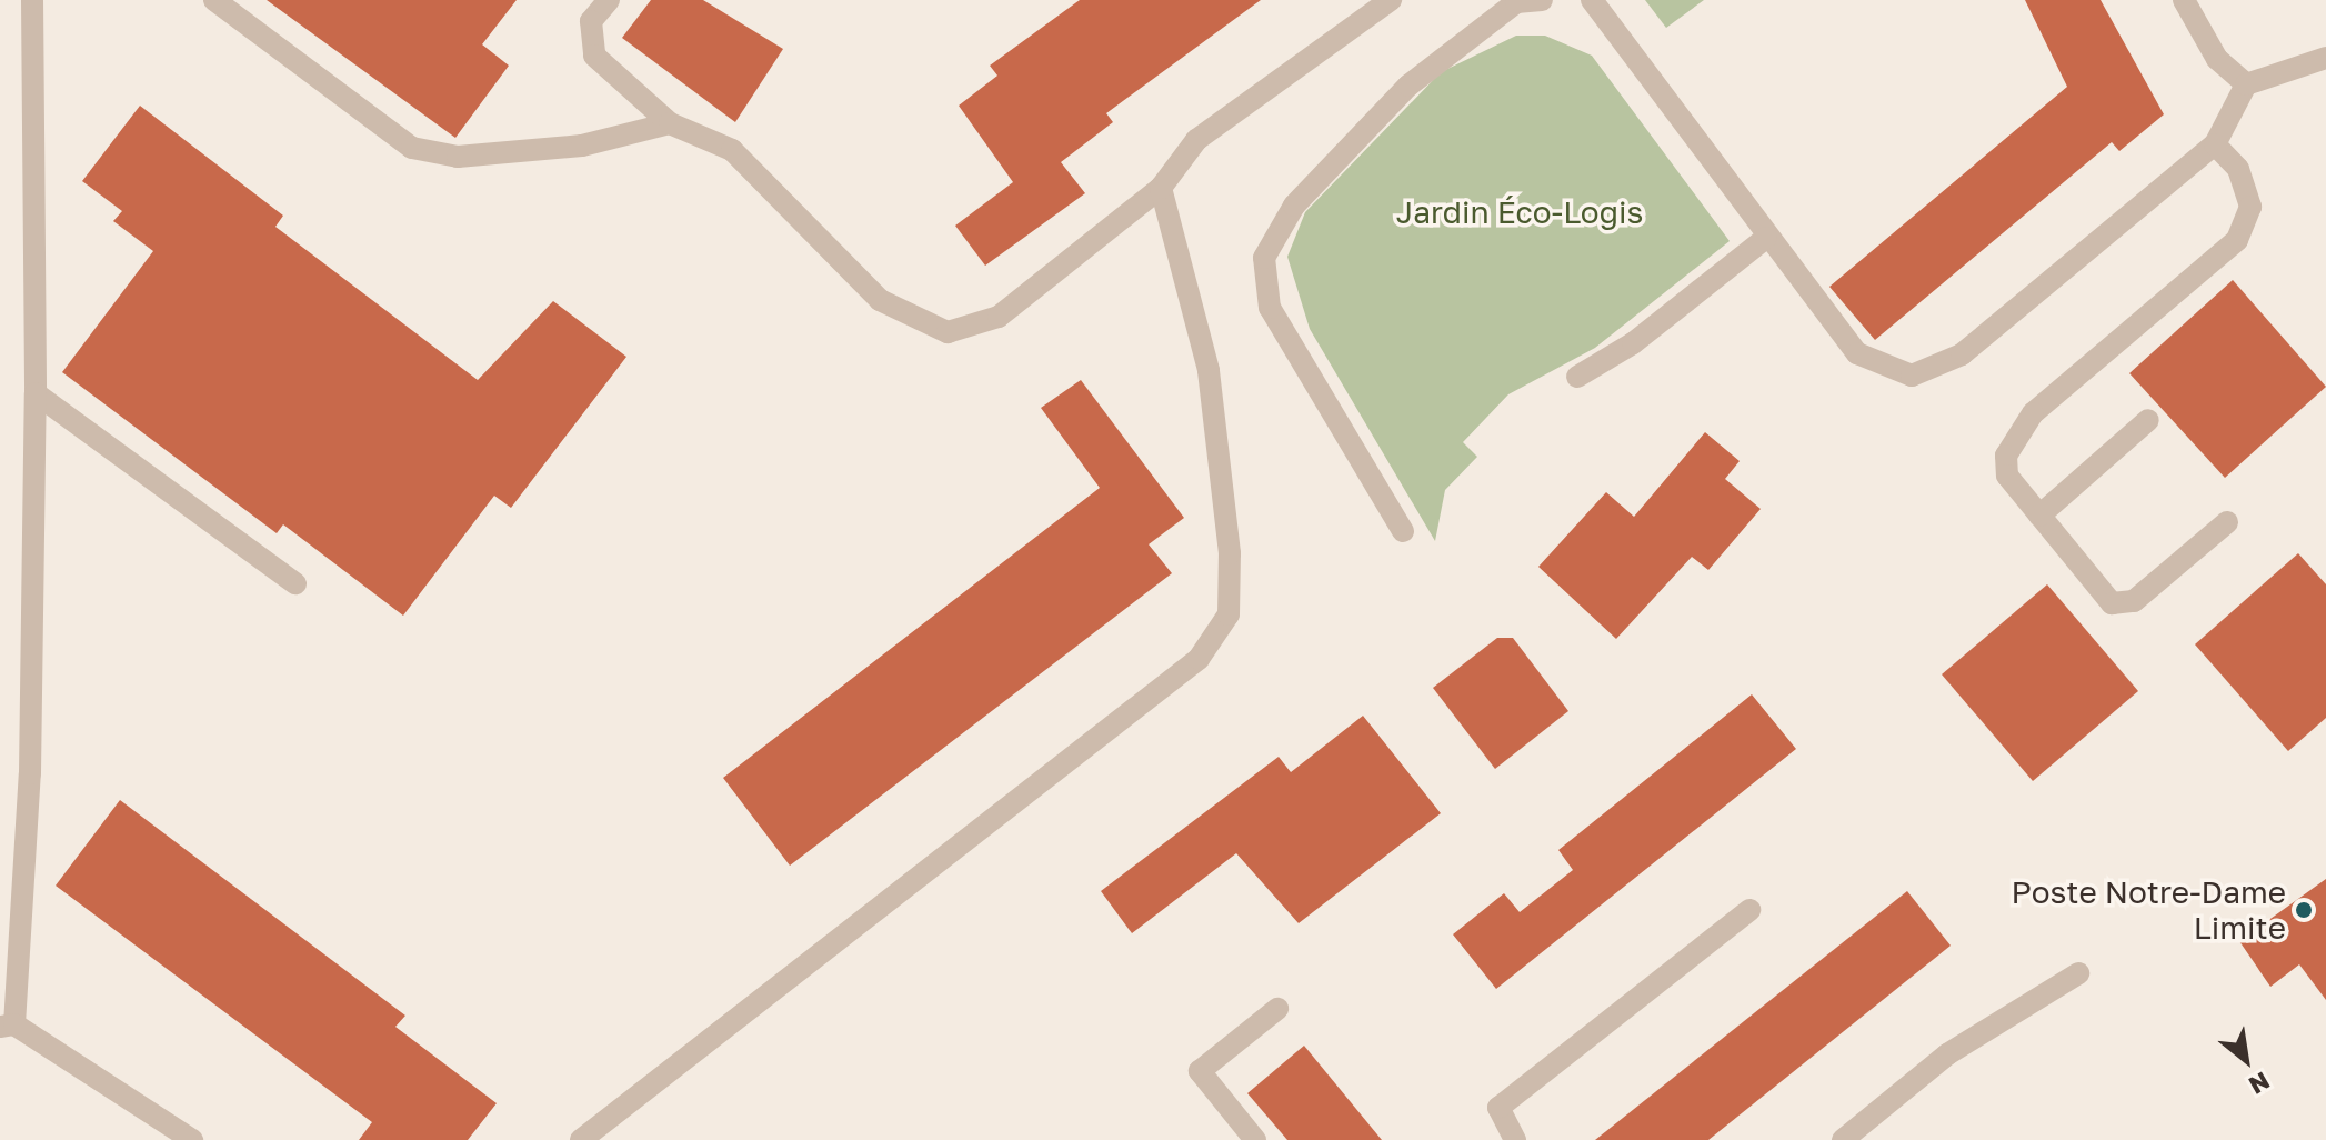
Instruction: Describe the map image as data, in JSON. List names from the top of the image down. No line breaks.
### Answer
{"parks":["Jardin Éco-Logis"],"places":["Poste Notre-Dame Limite"],"north":"bottom right"}
